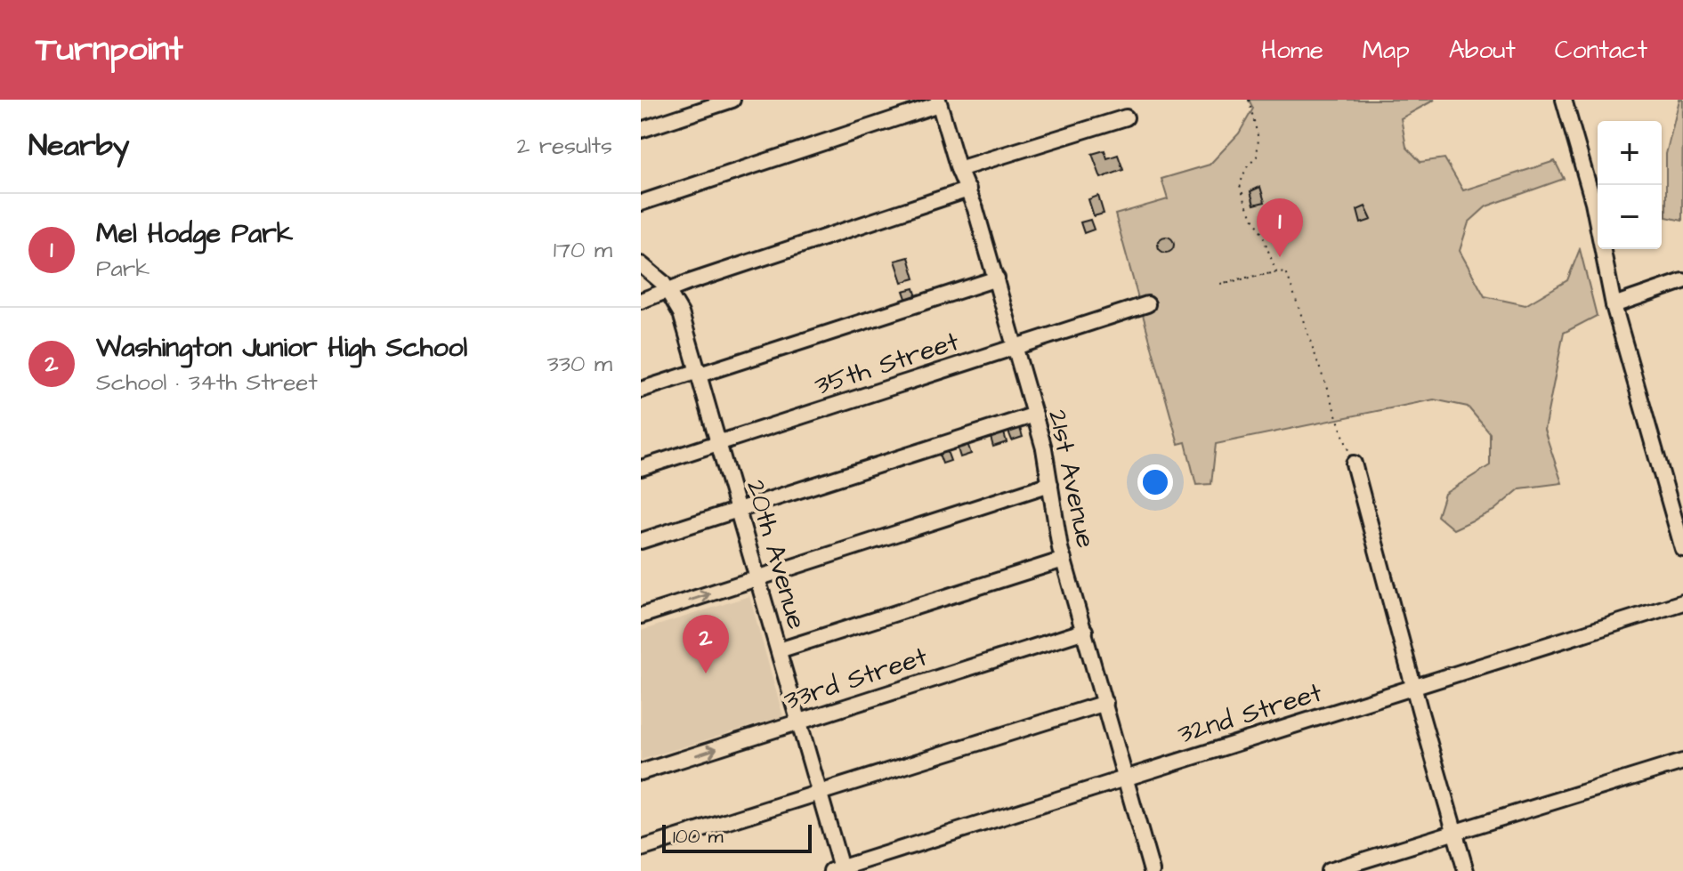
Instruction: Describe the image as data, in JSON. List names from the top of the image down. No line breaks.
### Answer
{"streets":{"street":["35th Street","21st Avenue","20th Avenue","33rd Street","32nd Street"]},"crossings":[["35th Street","21st Avenue"],["35th Street","20th Avenue"],["21st Avenue","33rd Street"],["21st Avenue","32nd Street"],["20th Avenue","33rd Street"],["20th Avenue","32nd Street"]],"scale_bar":"100 m","page":{"header":"Turnpoint","nav":["Home","Map","About","Contact"],"heading":["Nearby","2 results"],"map_buttons":["+","−"],"list":[{"mark":"1","name":"Mel Hodge Park","note":"Park","value":"170 m"},{"mark":"2","name":"Washington Junior High School","note":"School · 34th Street","value":"330 m"}],"pins":["1","2"],"scale":"100 m"}}
